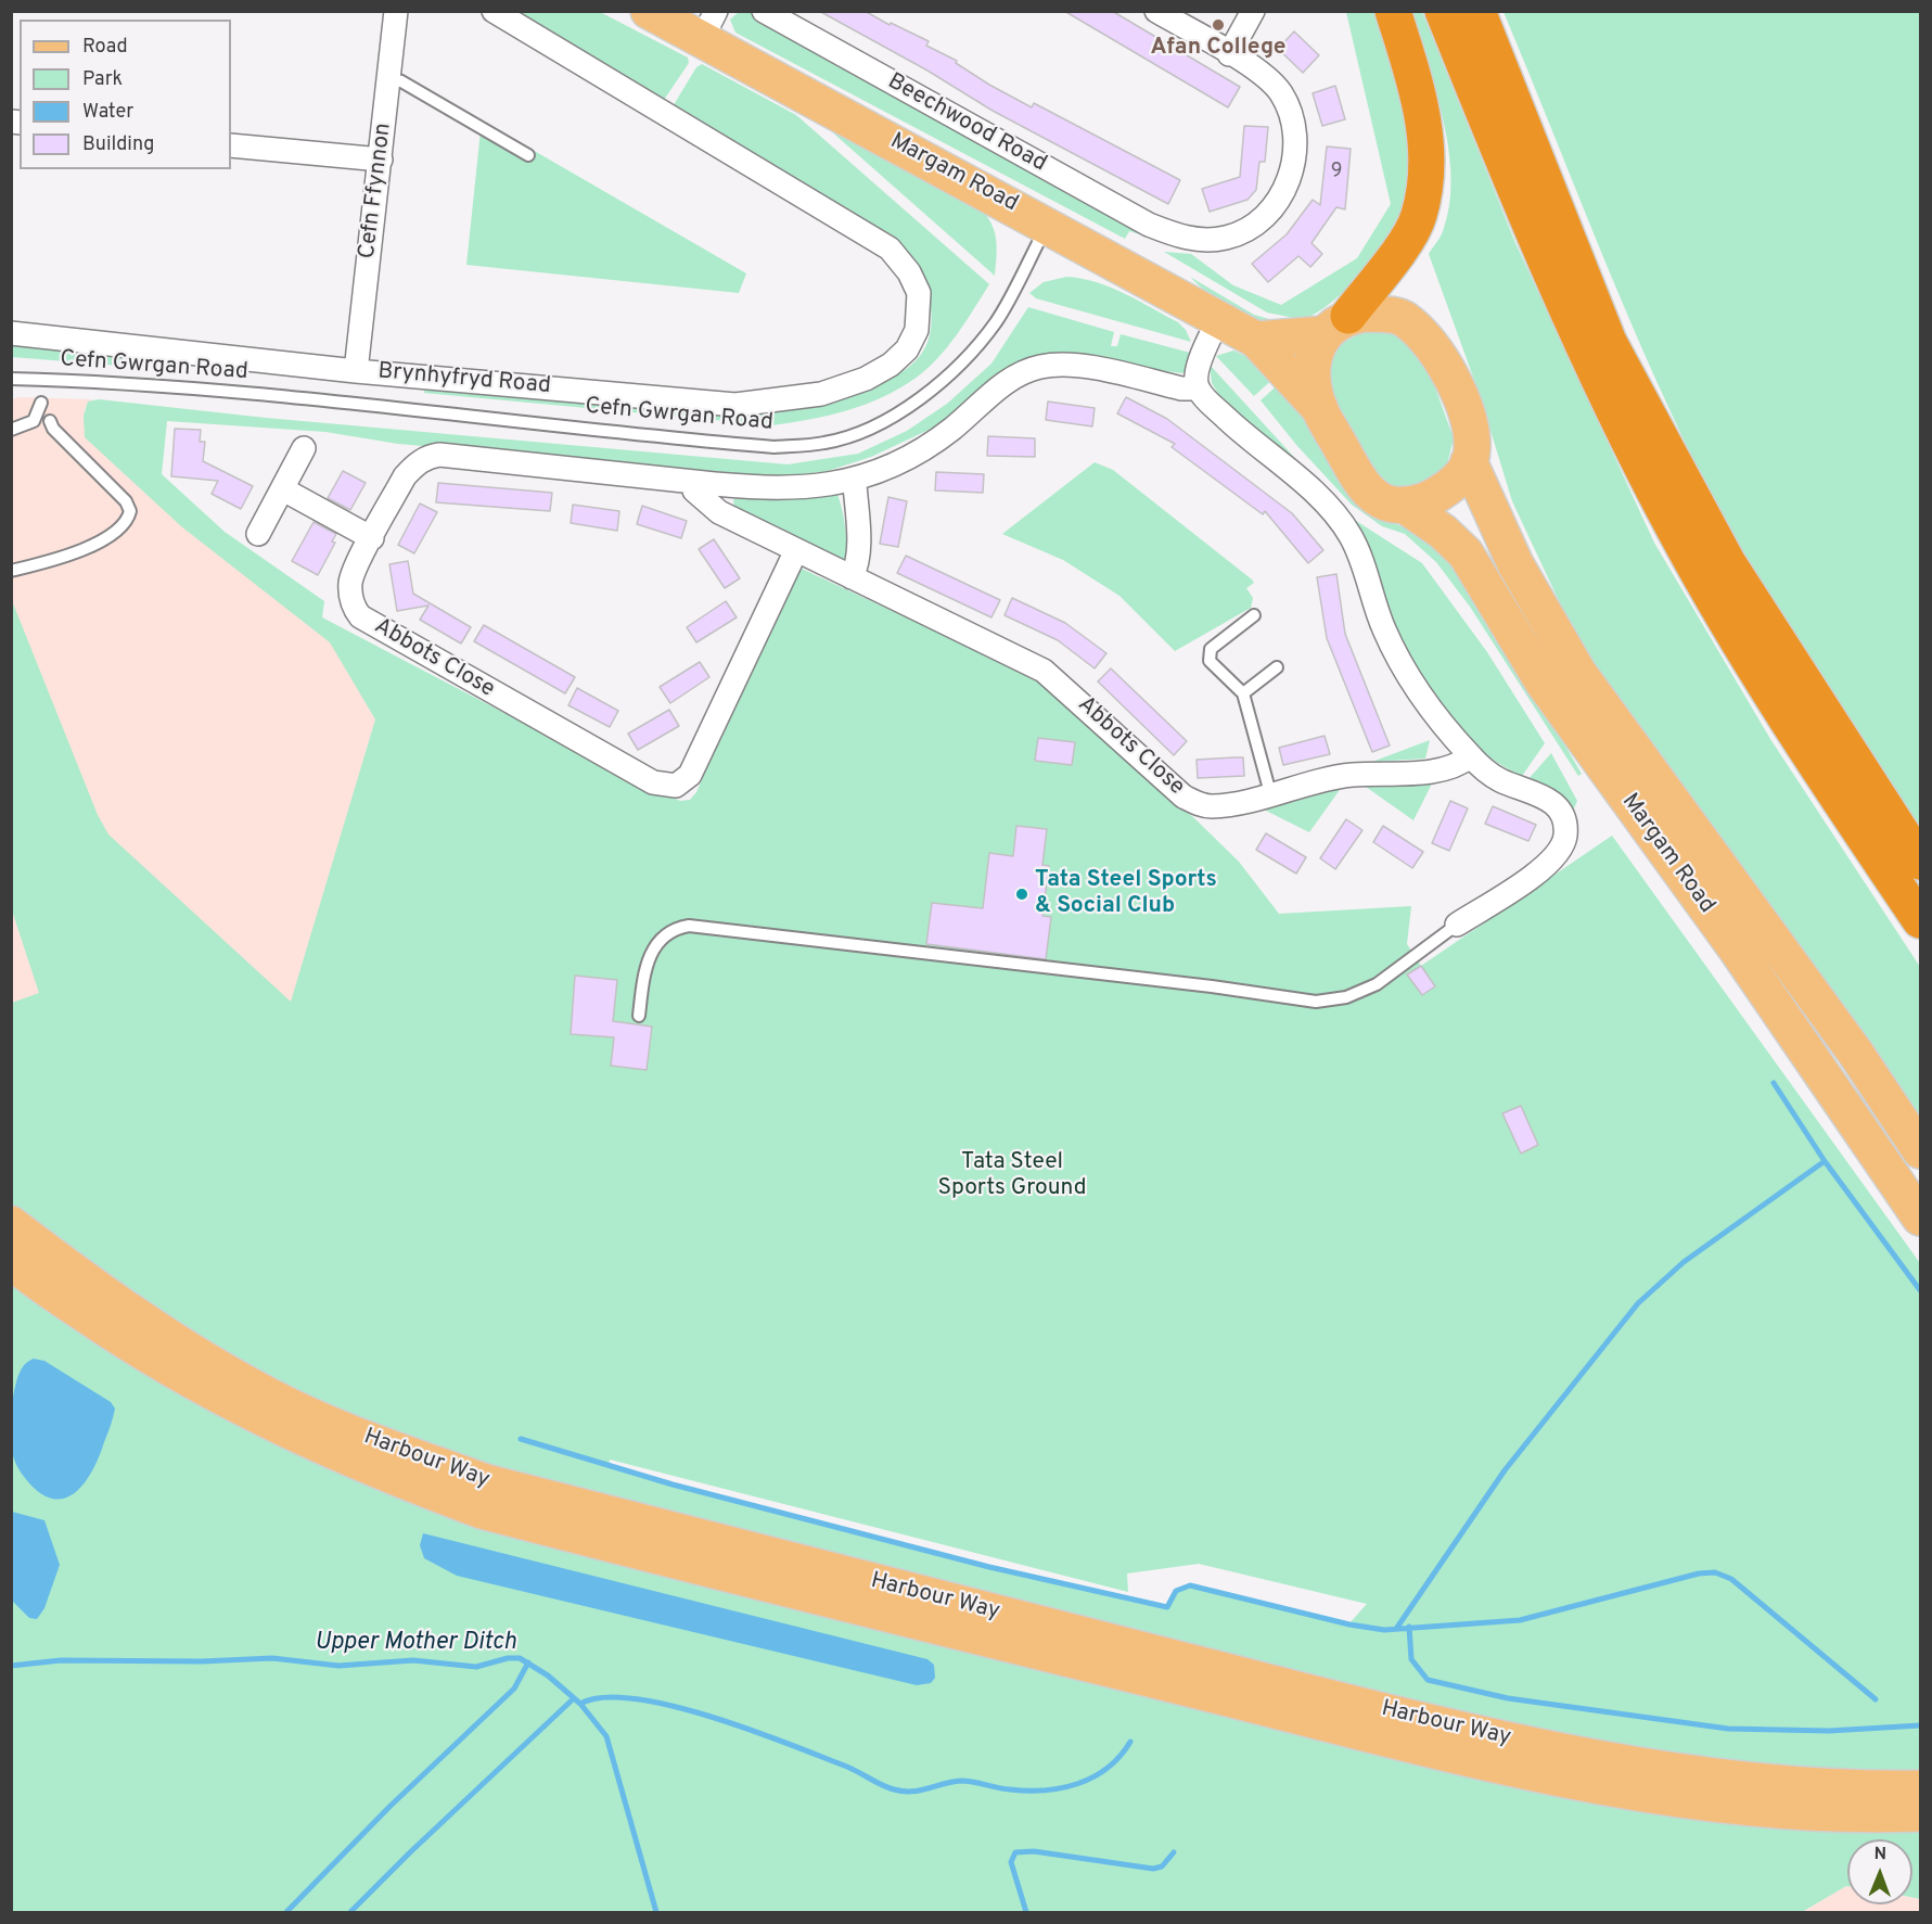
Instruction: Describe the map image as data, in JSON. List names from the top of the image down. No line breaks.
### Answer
{"streets":{"main road":["Margam Road","Harbour Way"],"street":["Beechwood Road","Cefn Ffynnon","Brynhyfryd Road","Abbots Close"],"lane":["Cefn Gwrgan Road"]},"crossings":[["Margam Road","Cefn Gwrgan Road"],["Cefn Ffynnon","Brynhyfryd Road"]],"water":["Upper Mother Ditch"],"parks":["Tata Steel Sports Ground"],"places":["Afan College","Tata Steel Sports & Social Club"],"house_numbers":["9"],"legend":["Road","Park","Water","Building"],"north":"top"}
